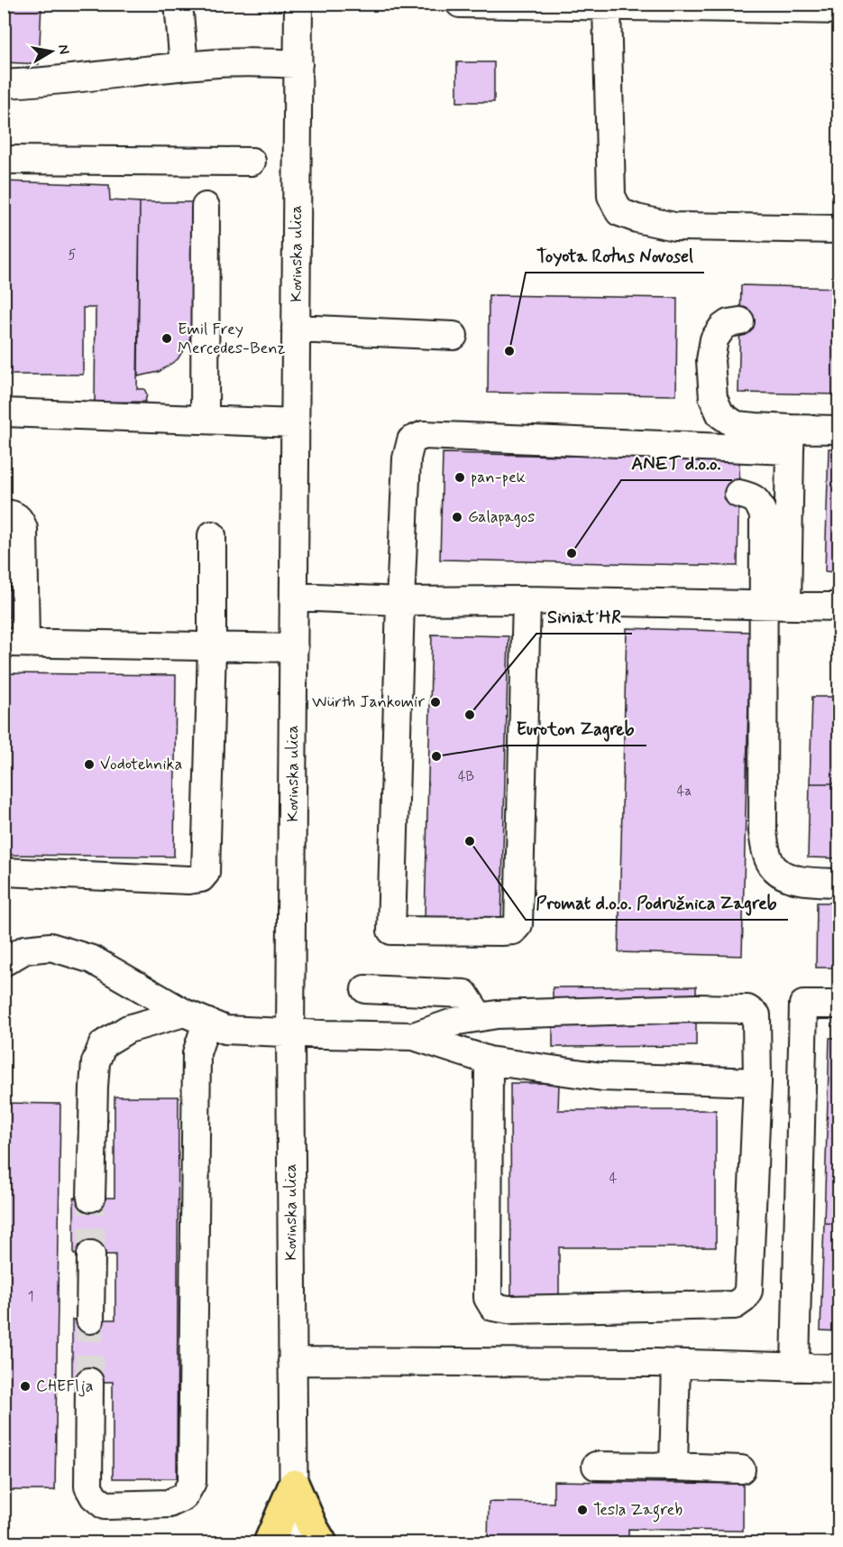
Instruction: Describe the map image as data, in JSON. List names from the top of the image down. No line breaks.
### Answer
{"streets":{"street":["Kovinska ulica"]},"places":["Emil Frey Mercedes-Benz","Toyota Rotus Novosel","pan-pek","Galapagos","ANET d.o.o.","Würth Jankomir","Siniat HR","Euroton Zagreb","Vodotehnika","Promat d.o.o. Podružnica Zagreb","CHEFlja","Tesla Zagreb"],"house_numbers":["5","4B","4a","4","1"],"north":"right"}
